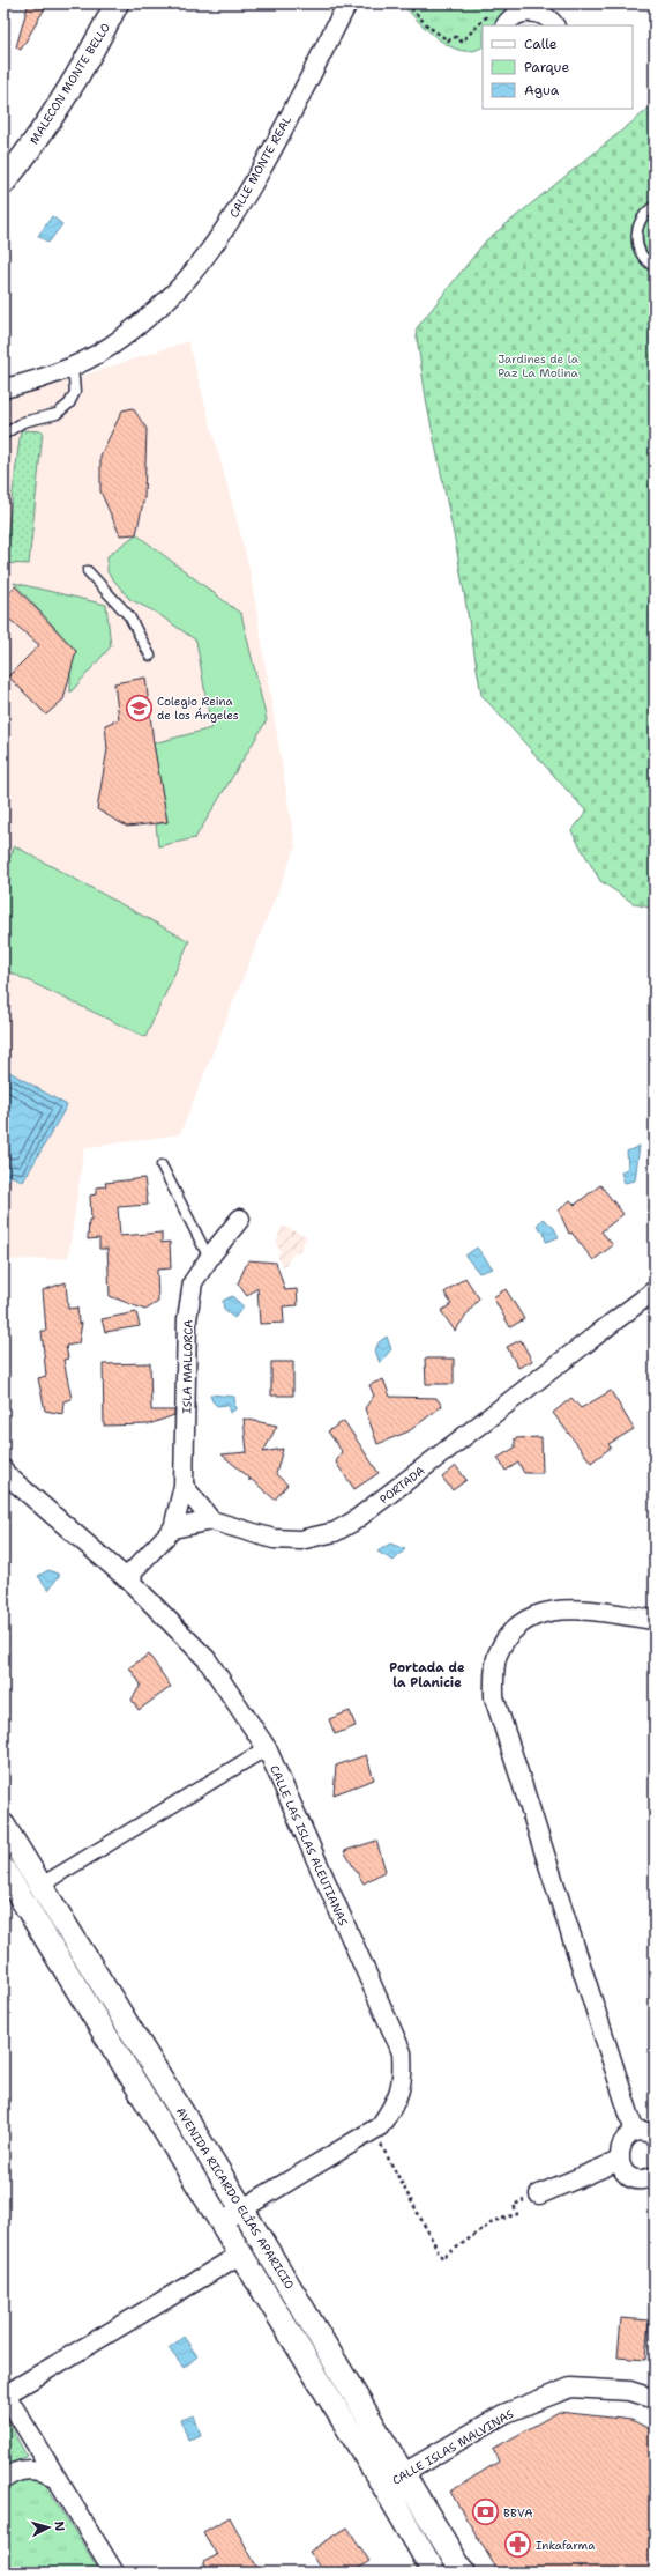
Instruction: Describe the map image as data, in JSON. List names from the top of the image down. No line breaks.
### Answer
{"streets":{"street":["MALECON MONTE BELLO","CALLE MONTE REAL","ISLA MALLORCA","PORTADA","CALLE LAS ISLAS ALEUTIANAS","AVENIDA RICARDO ELÍAS APARICIO","CALLE ISLAS MALVINAS"]},"crossings":[["ISLA MALLORCA","PORTADA"],["CALLE LAS ISLAS ALEUTIANAS","AVENIDA RICARDO ELÍAS APARICIO"],["AVENIDA RICARDO ELÍAS APARICIO","CALLE ISLAS MALVINAS"]],"districts":["Portada de la Planicie"],"parks":["Jardines de la Paz La Molina"],"places":{"school or university":["Colegio Reina de los Ángeles"],"bank":["BBVA"],"pharmacy":["Inkafarma"]},"legend":["Calle","Parque","Agua"],"north":"right"}
